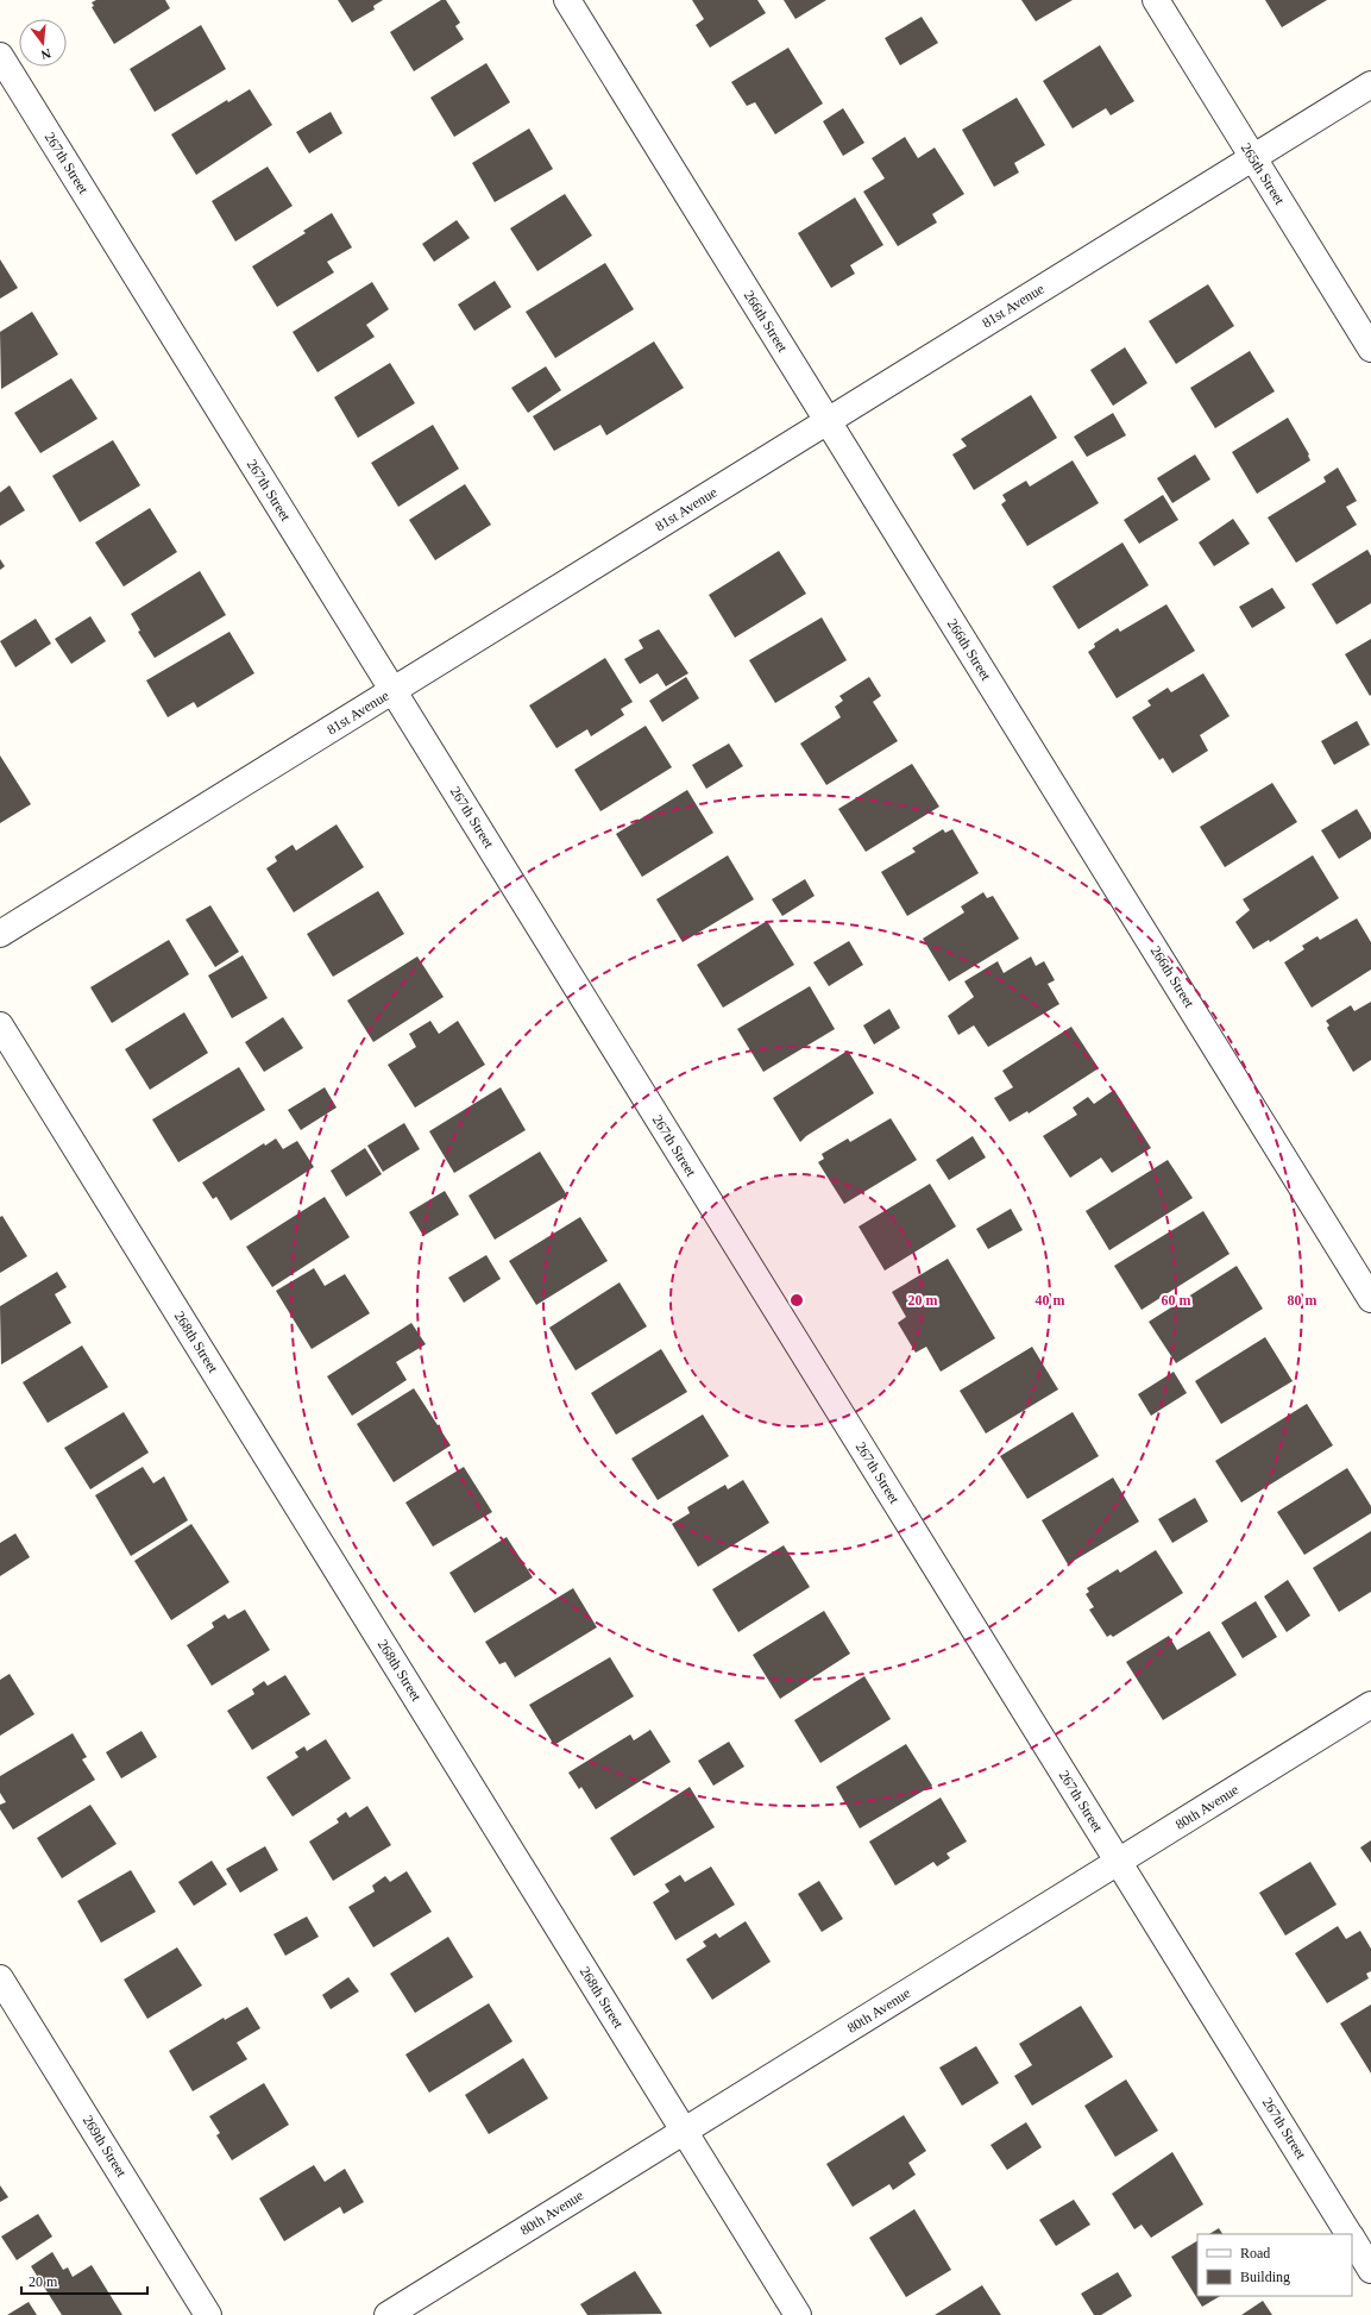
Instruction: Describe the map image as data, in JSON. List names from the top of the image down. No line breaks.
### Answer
{"streets":{"street":["267th Street","265th Street","81st Avenue","266th Street","268th Street","80th Avenue","269th Street"]},"crossings":[["267th Street","81st Avenue"],["267th Street","80th Avenue"],["265th Street","81st Avenue"],["81st Avenue","266th Street"],["268th Street","80th Avenue"]],"legend":["Road","Building"],"scale_bar":"20 m","north":"bottom","rings":["20 m","40 m","60 m","80 m"]}
